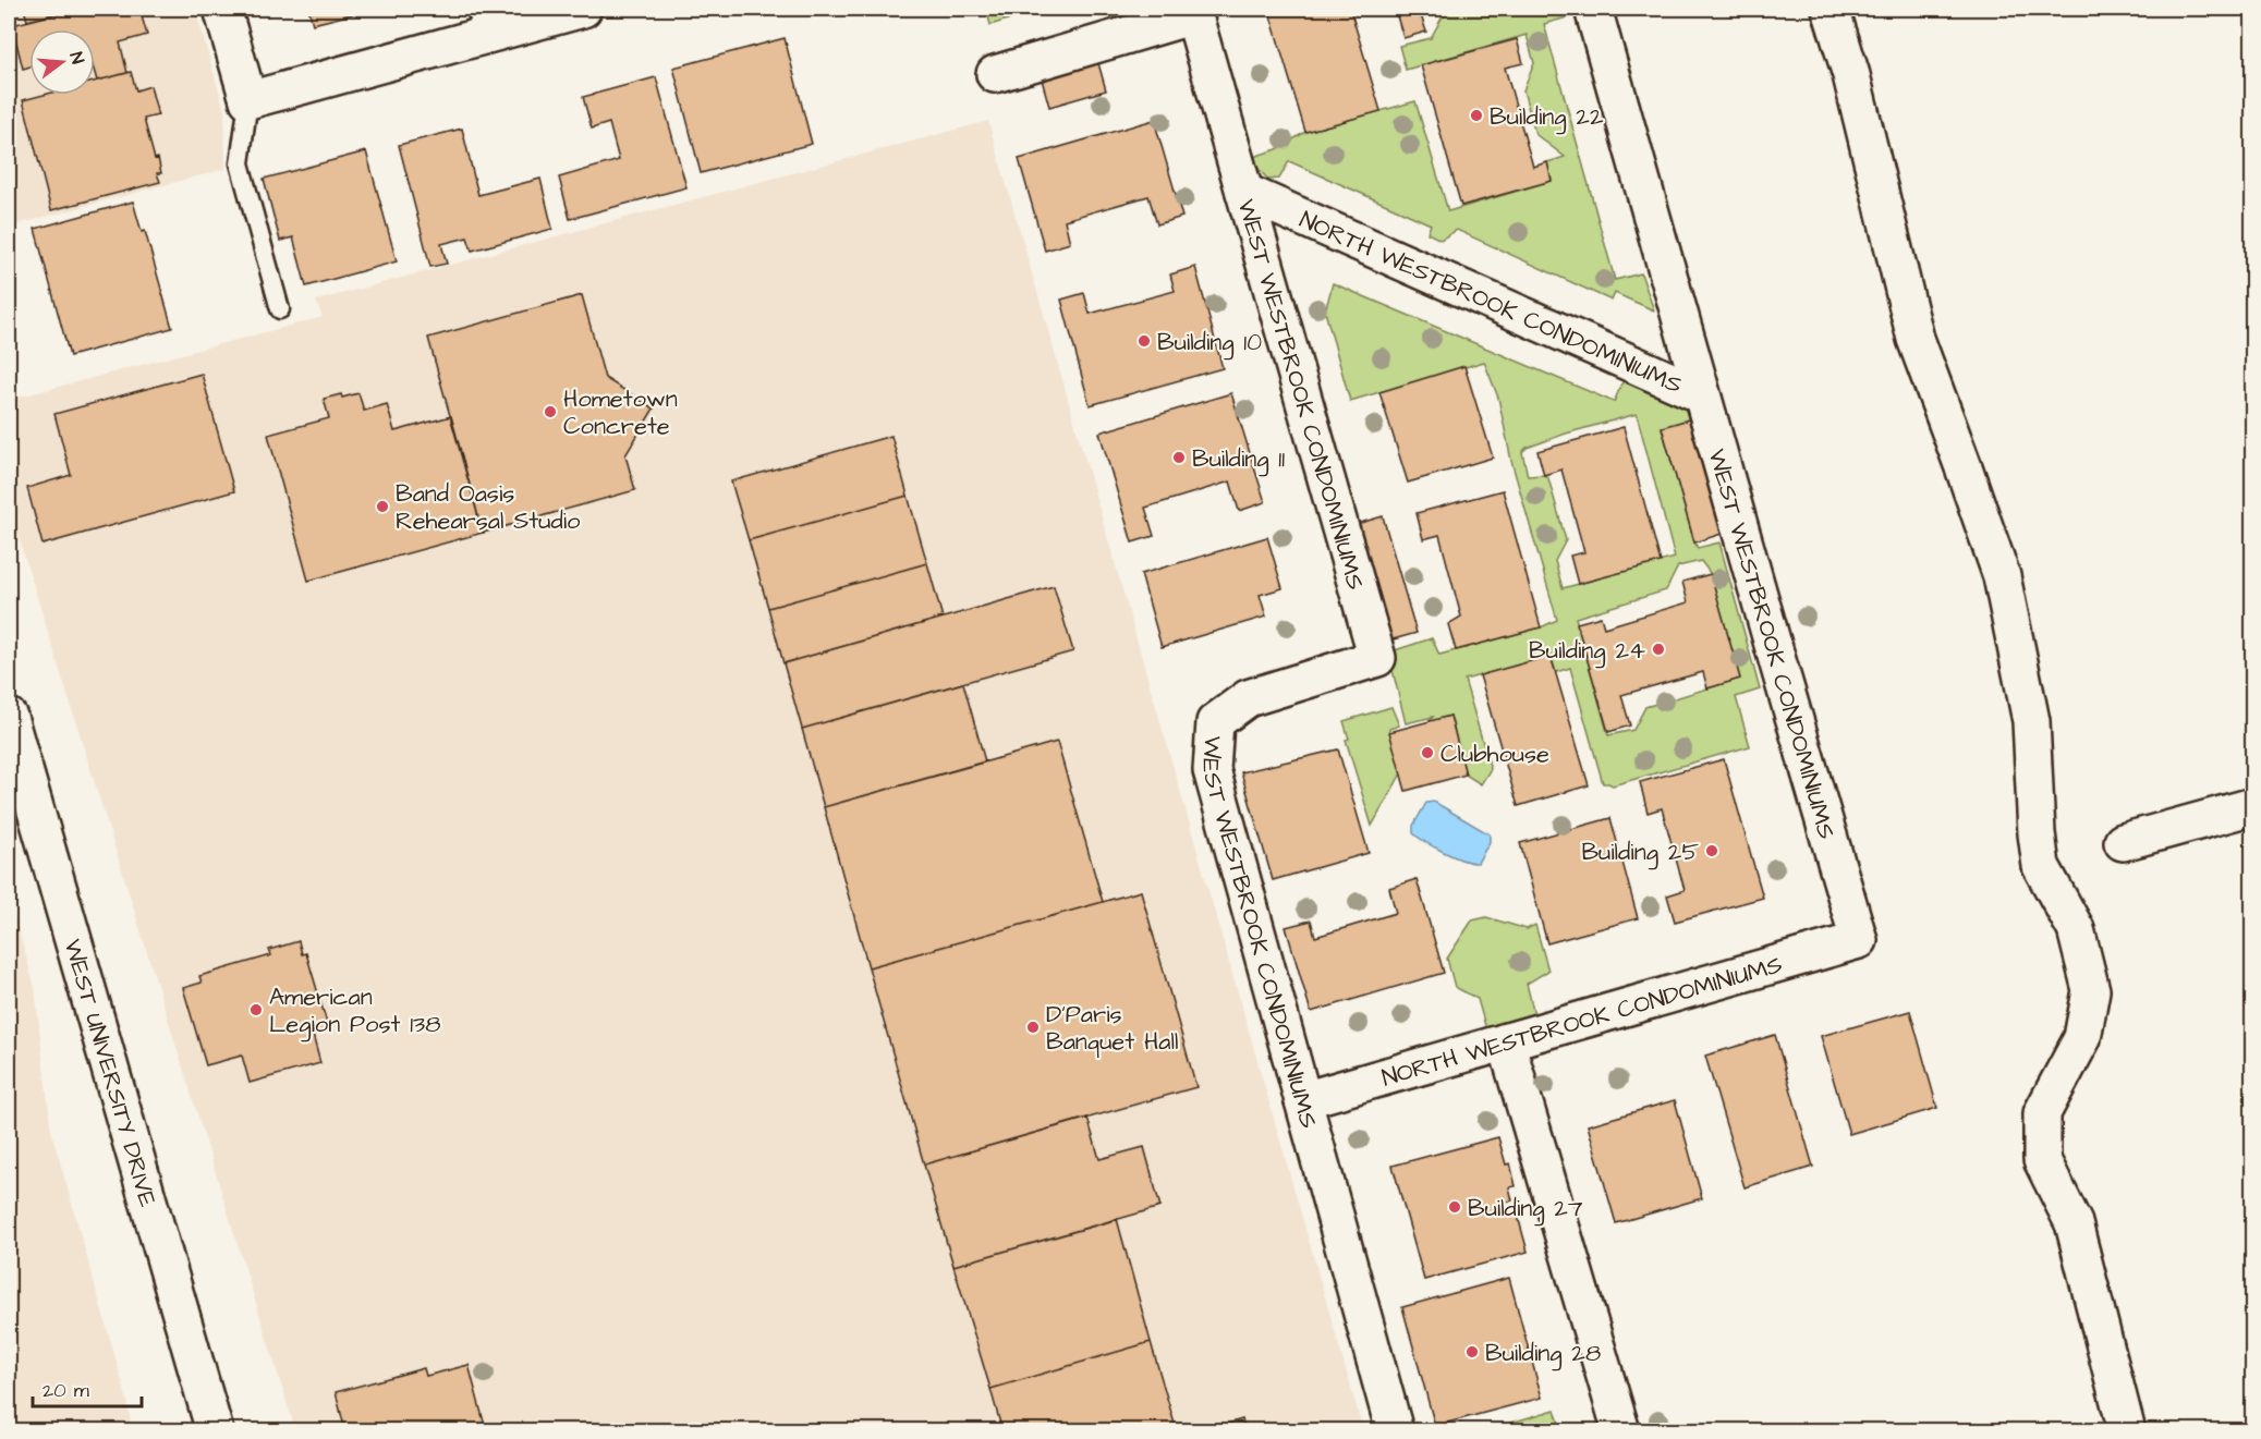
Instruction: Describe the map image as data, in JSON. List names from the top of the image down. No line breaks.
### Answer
{"streets":{"street":["NORTH WESTBROOK CONDOMINIUMS","WEST WESTBROOK CONDOMINIUMS","WEST UNIVERSITY DRIVE"]},"crossings":[["NORTH WESTBROOK CONDOMINIUMS","WEST WESTBROOK CONDOMINIUMS"]],"places":["Building 22","Building 10","Hometown Concrete","Building 11","Band Oasis Rehearsal Studio","Building 24","Clubhouse","Building 25","American Legion Post 138","D'Paris Banquet Hall","Building 27","Building 28"],"scale_bar":"20 m","north":"right"}
